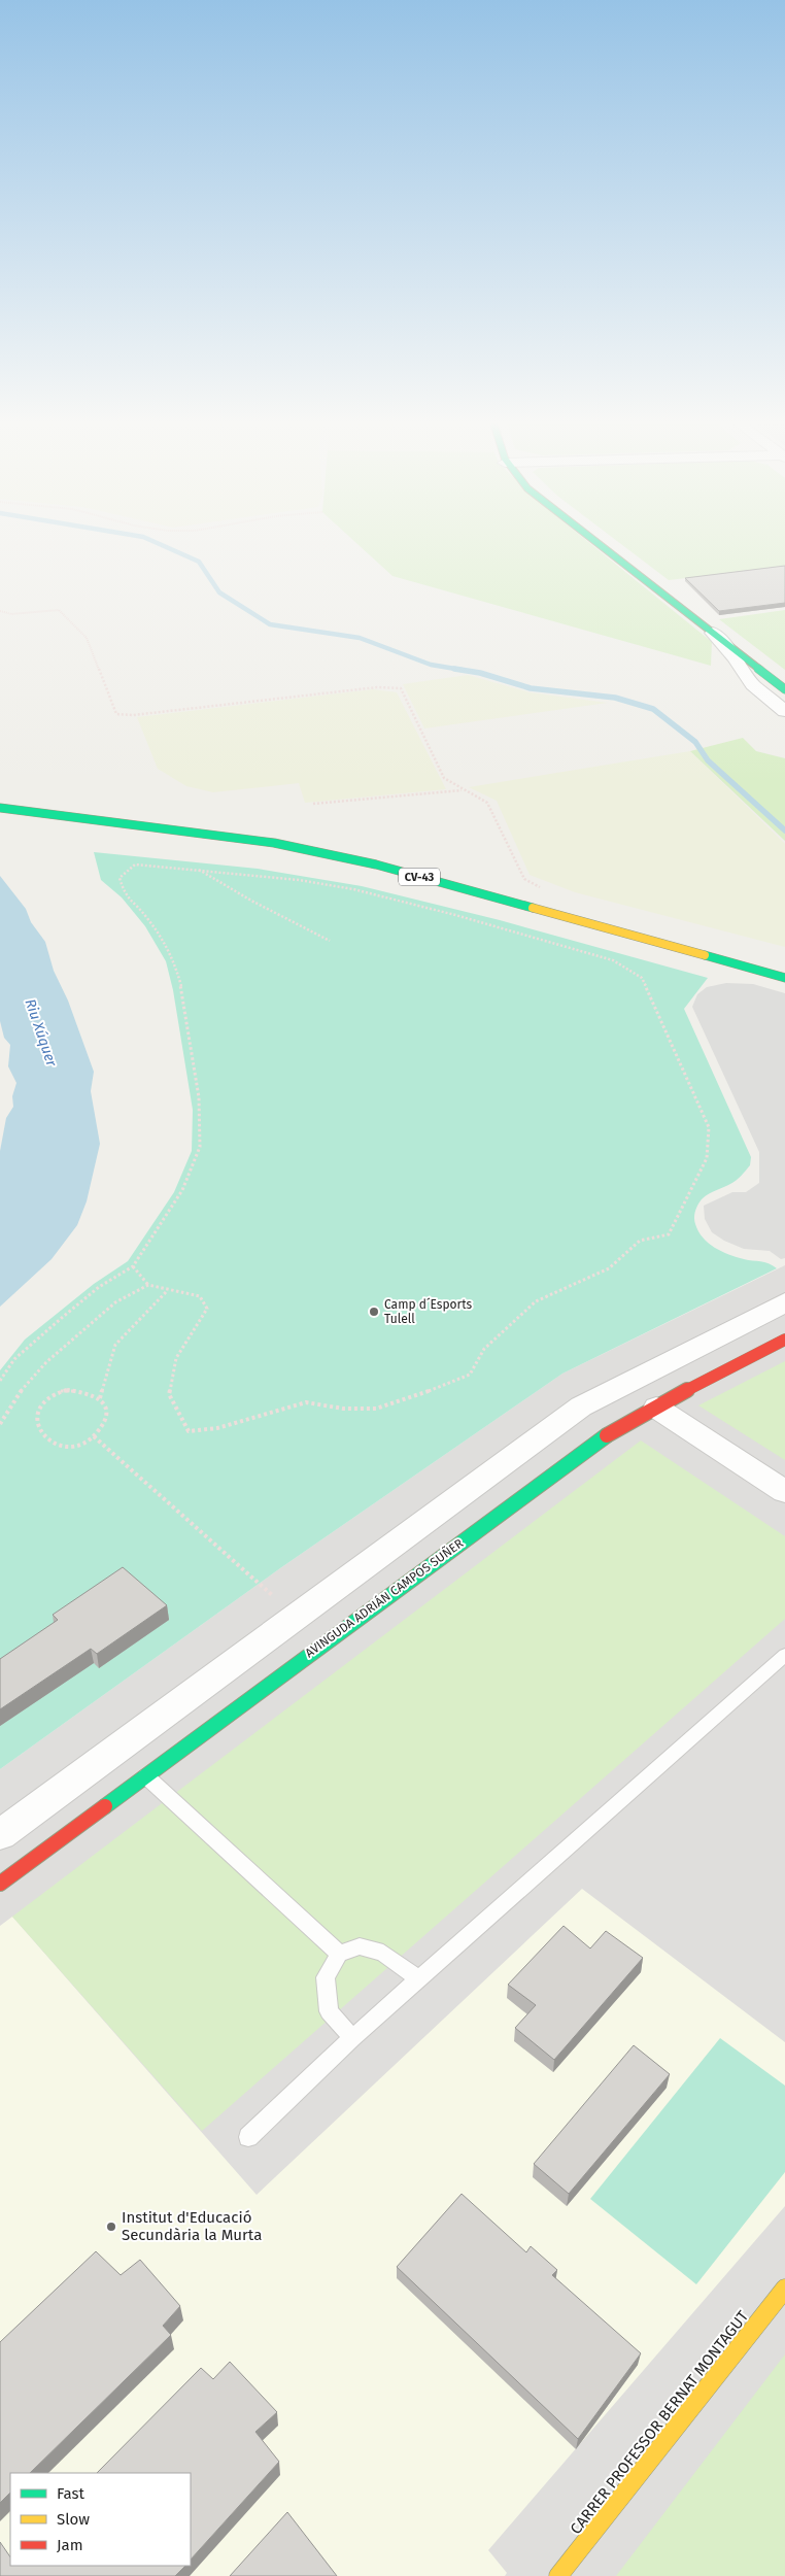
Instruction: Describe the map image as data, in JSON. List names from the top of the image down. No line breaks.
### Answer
{"streets":{"street":["CV-43","AVINGUDA ADRIÁN CAMPOS SUÑER","CARRER PROFESSOR BERNAT MONTAGUT"]},"water":["Riu Xúquer"],"places":["Camp d´Esports Tulell","Institut d'Educació Secundària la Murta"],"legend":["Fast","Slow","Jam"]}
